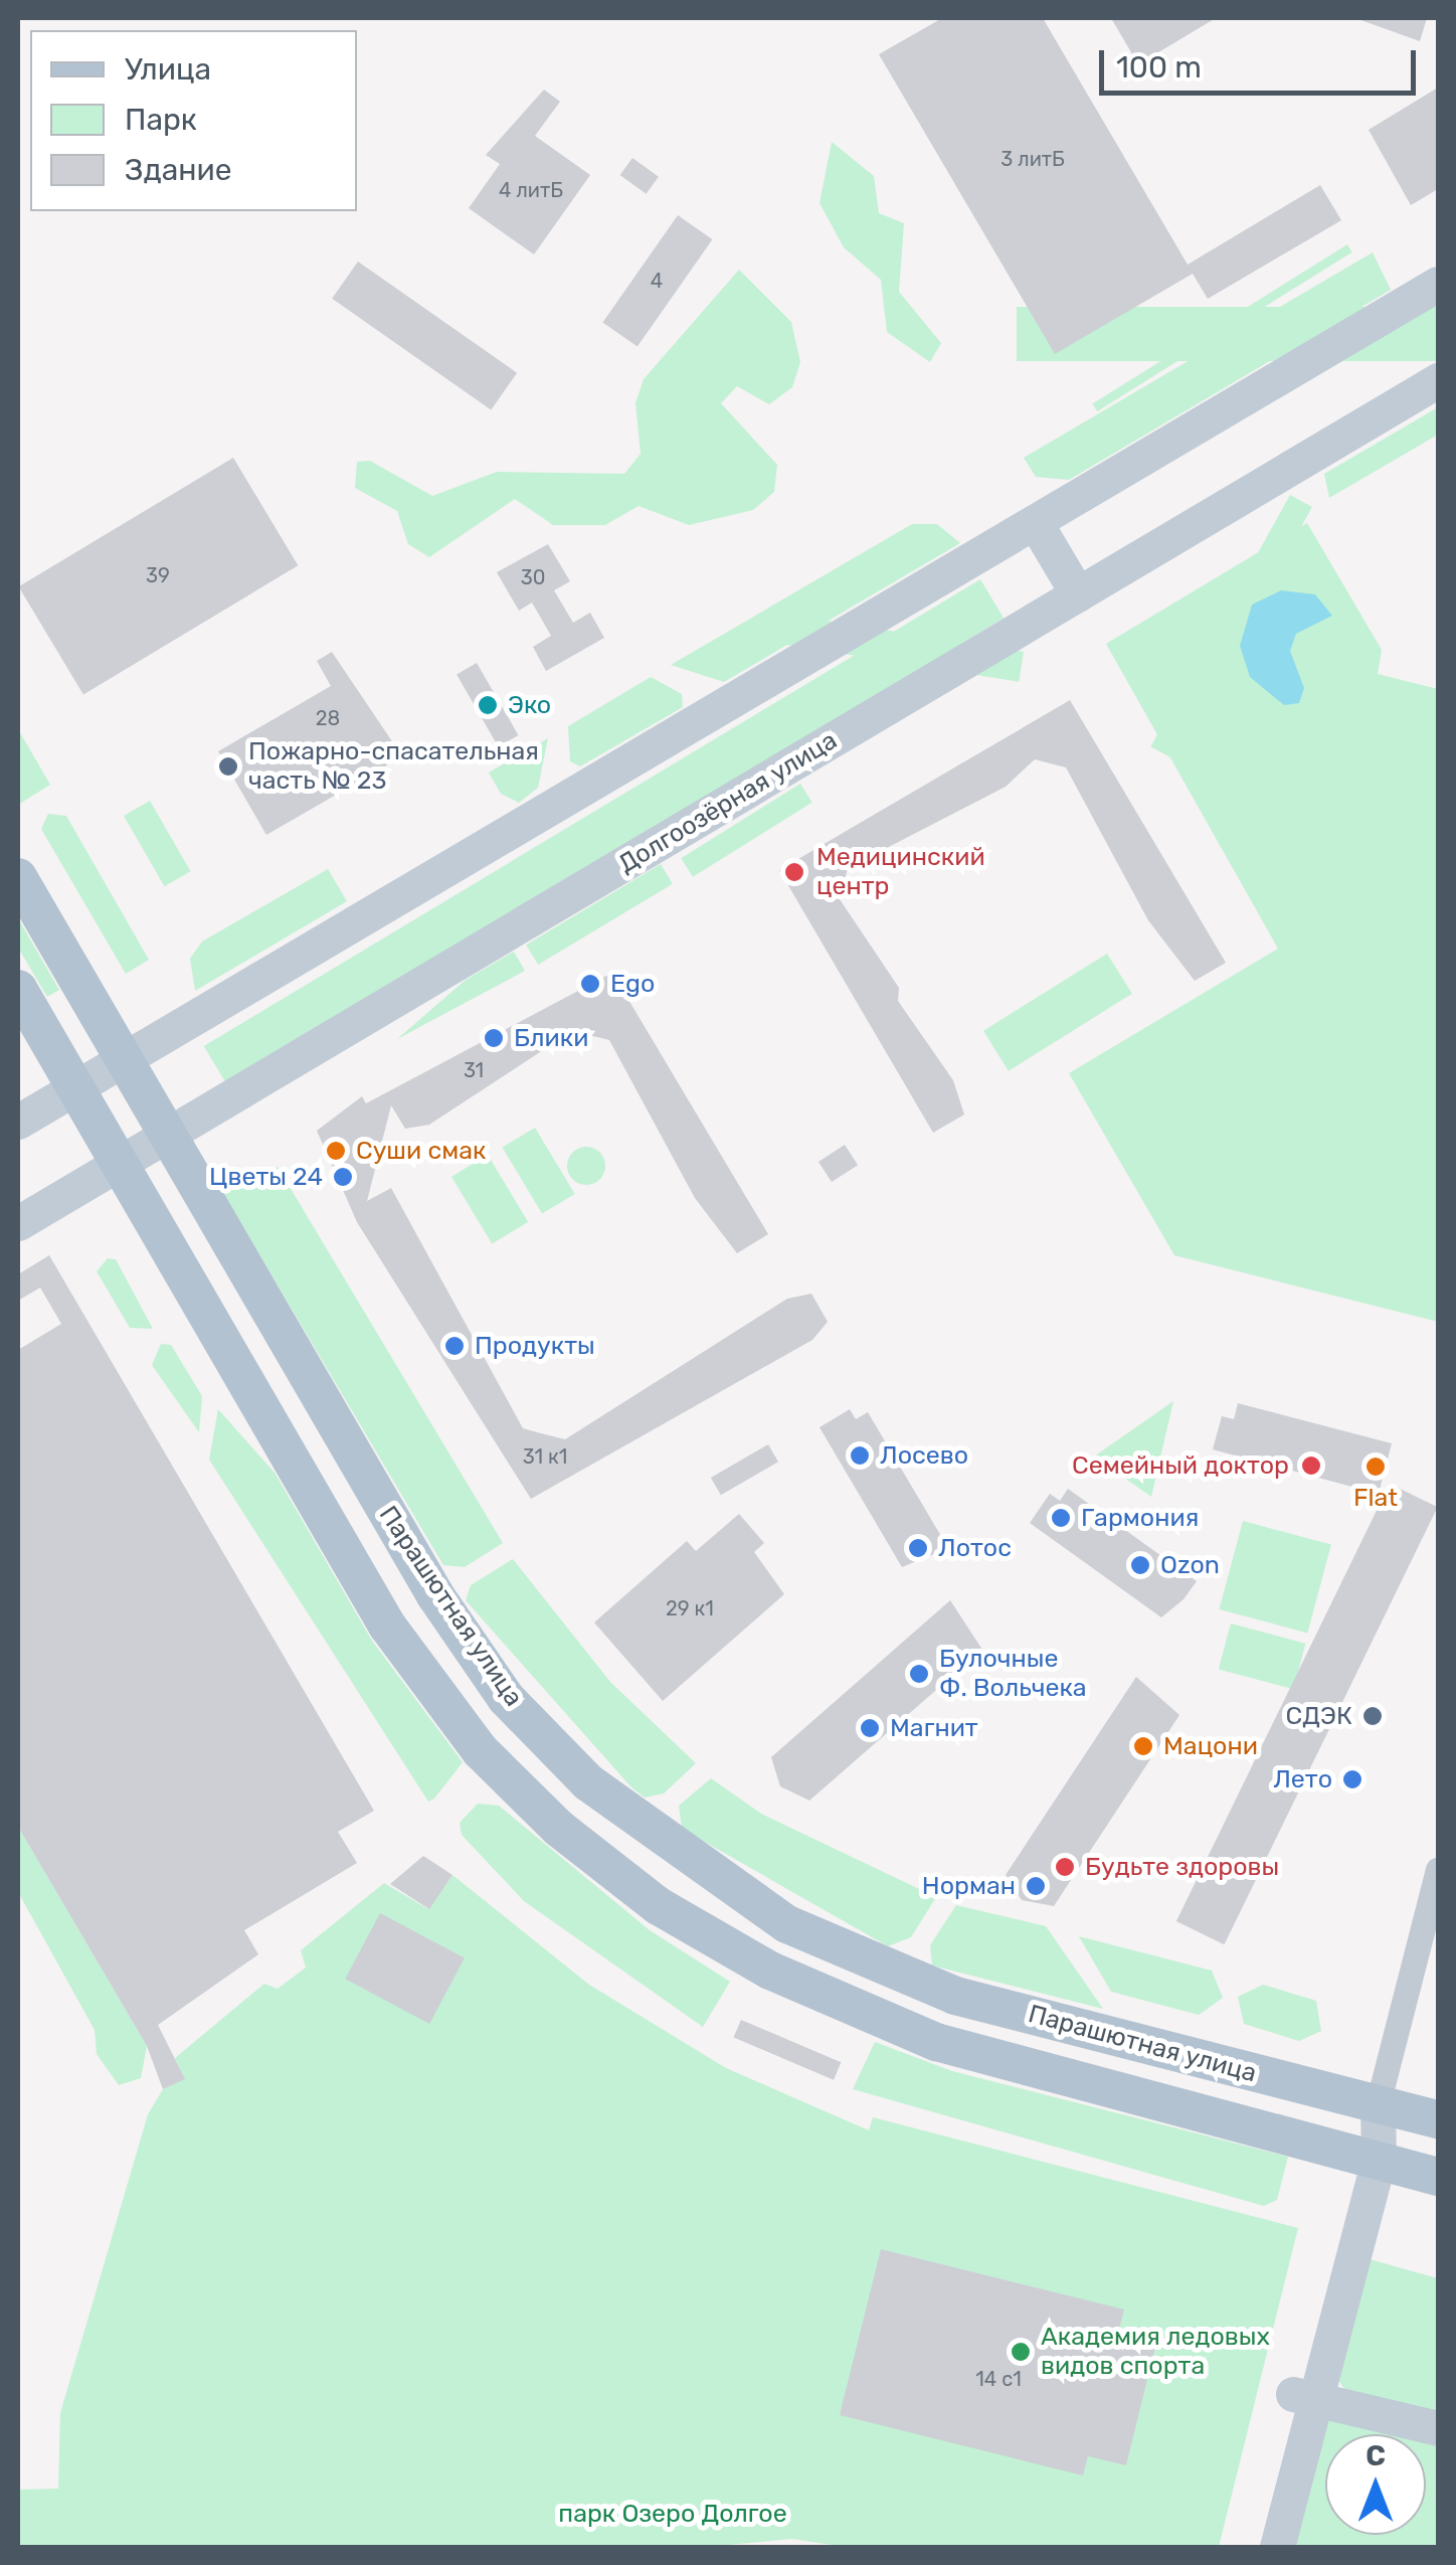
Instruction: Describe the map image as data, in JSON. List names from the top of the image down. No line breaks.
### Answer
{"streets":{"main road":["Долгоозёрная улица","Парашютная улица"]},"crossings":[["Долгоозёрная улица","Парашютная улица"]],"parks":["парк Озеро Долгое"],"places":["Эко","Пожарно-спасательная часть № 23","Медицинский центр","Ego","Блики","Суши смак","Цветы 24","Продукты","Лосево","Семейный доктор","Flat","Гармония","Лотос","Ozon","Булочные Ф. Вольчека","СДЭК","Магнит","Мацони","Лето","Будьте здоровы","Норман","Академия ледовых видов спорта"],"house_numbers":["3 литБ","4 литБ","4","39","30","28","31","31 к1","29 к1","14 с1"],"legend":["Улица","Парк","Здание"],"scale_bar":"100 m","north":"top"}
